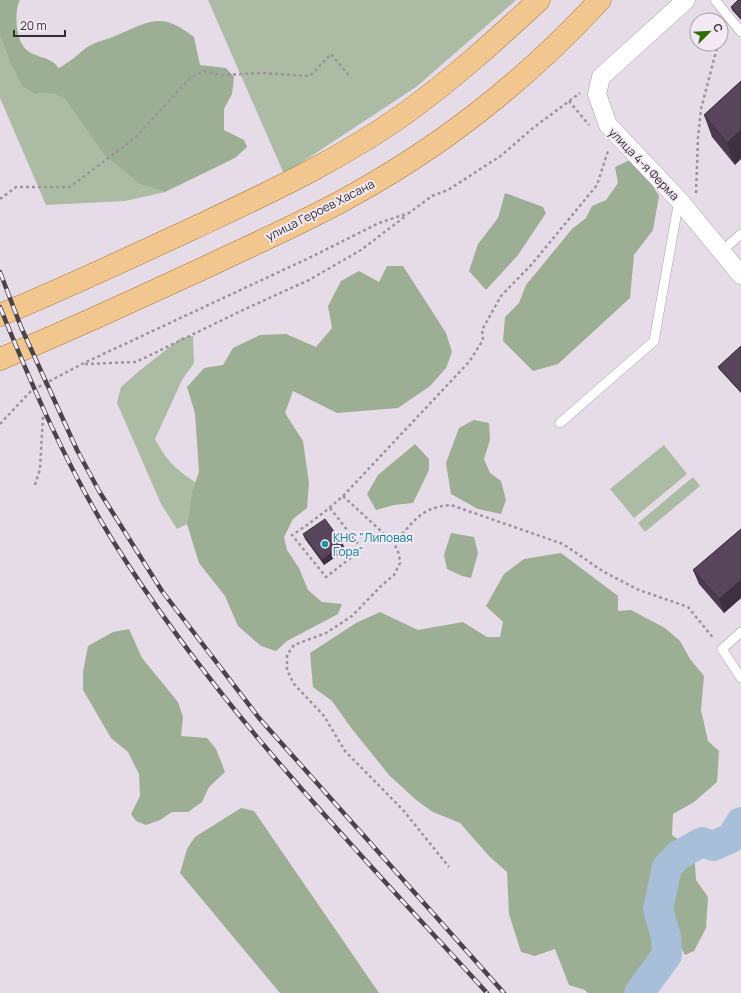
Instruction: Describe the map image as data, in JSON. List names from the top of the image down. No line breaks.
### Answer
{"streets":{"main road":["улица Героев Хасана"],"street":["улица 4-я Ферма"]},"places":["КНС \"Липовая Гора\""],"scale_bar":"20 m","north":"top right"}
